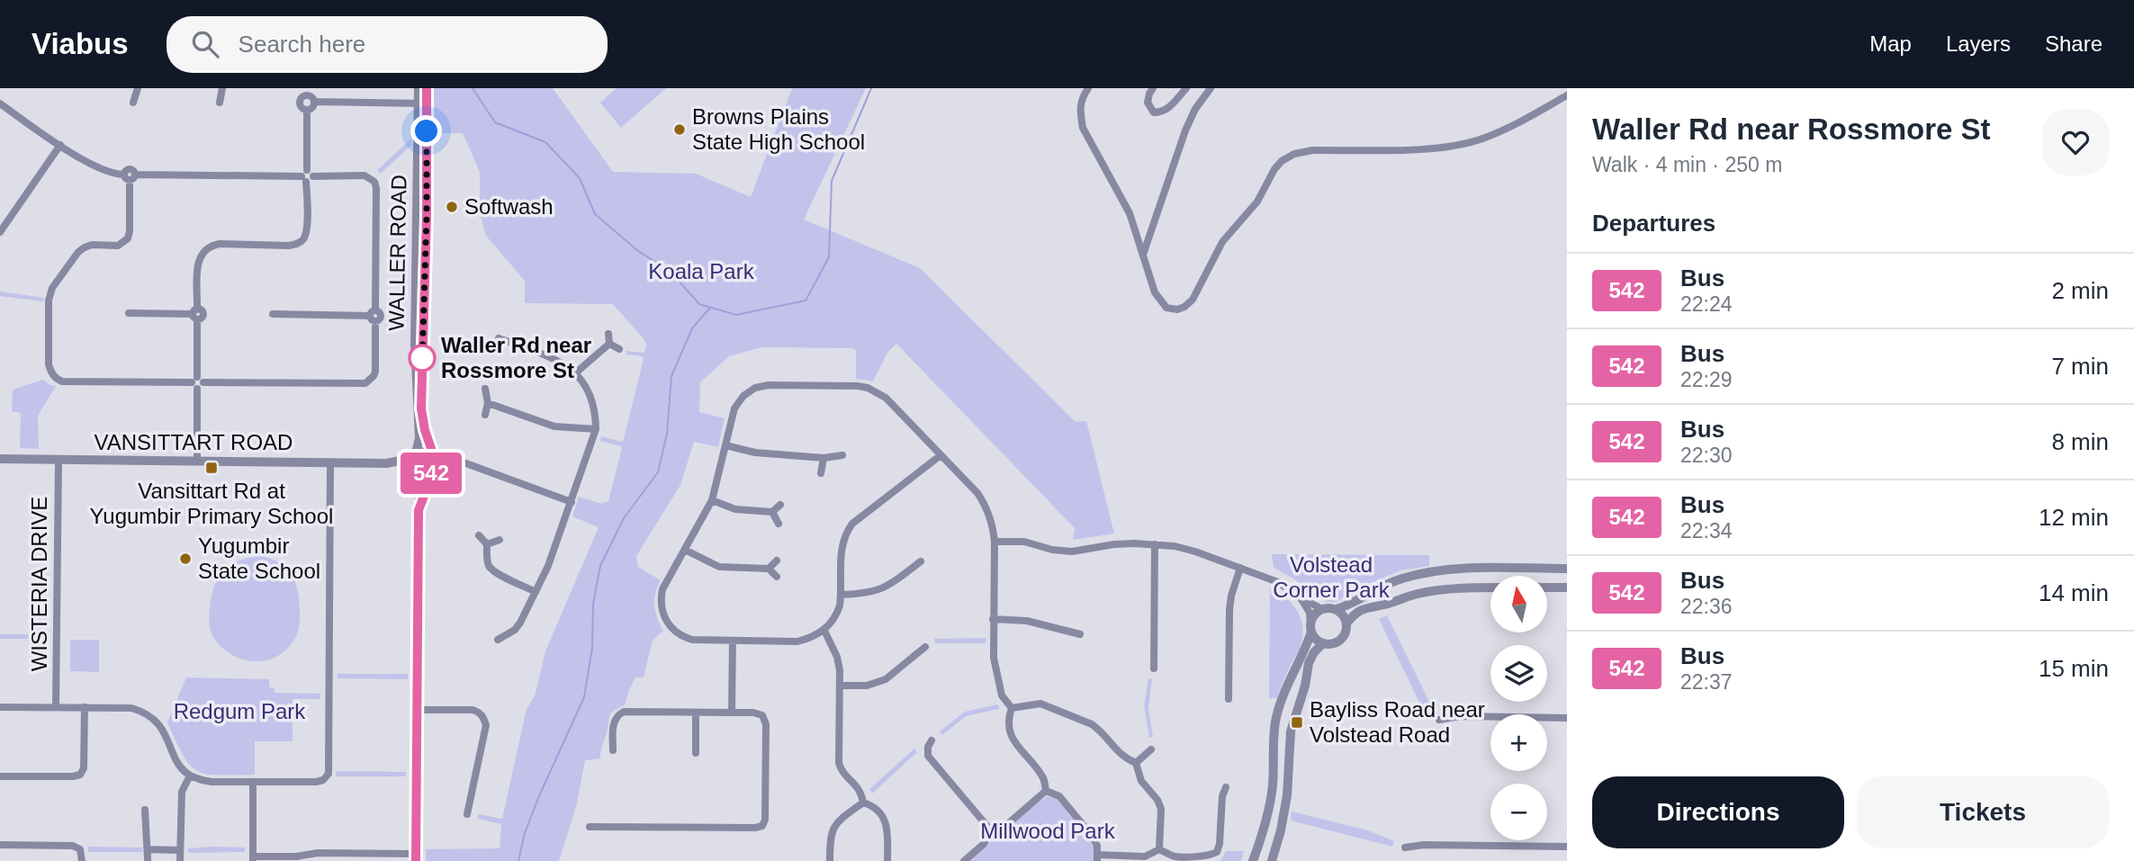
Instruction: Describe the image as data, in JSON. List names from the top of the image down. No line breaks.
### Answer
{"streets":{"street":["WALLER ROAD","VANSITTART ROAD","WISTERIA DRIVE"]},"crossings":[["WALLER ROAD","VANSITTART ROAD"],["VANSITTART ROAD","WISTERIA DRIVE"]],"parks":["Koala Park","Volstead Corner Park","Redgum Park","Millwood Park"],"places":{"other":["Browns Plains State High School","Softwash","Waller Rd near Rossmore St","Yugumbir State School"],"transit":["Vansittart Rd at Yugumbir Primary School","Bayliss Road near Volstead Road"]},"lines":["bus line 542"],"north":"top","page":{"header":"Viabus","search":"Search here","nav":["Map","Layers","Share"],"on_map":"542","heading":[["Waller Rd near Rossmore St","Walk · 4 min · 250 m"],"Departures"],"list":[{"mark":"542","name":"Bus","note":"22:24","value":"2 min"},{"mark":"542","name":"Bus","note":"22:29","value":"7 min"},{"mark":"542","name":"Bus","note":"22:30","value":"8 min"},{"mark":"542","name":"Bus","note":"22:34","value":"12 min"},{"mark":"542","name":"Bus","note":"22:36","value":"14 min"},{"mark":"542","name":"Bus","note":"22:37","value":"15 min"}],"map_buttons":["+","−"],"buttons":["Directions","Tickets"]}}
